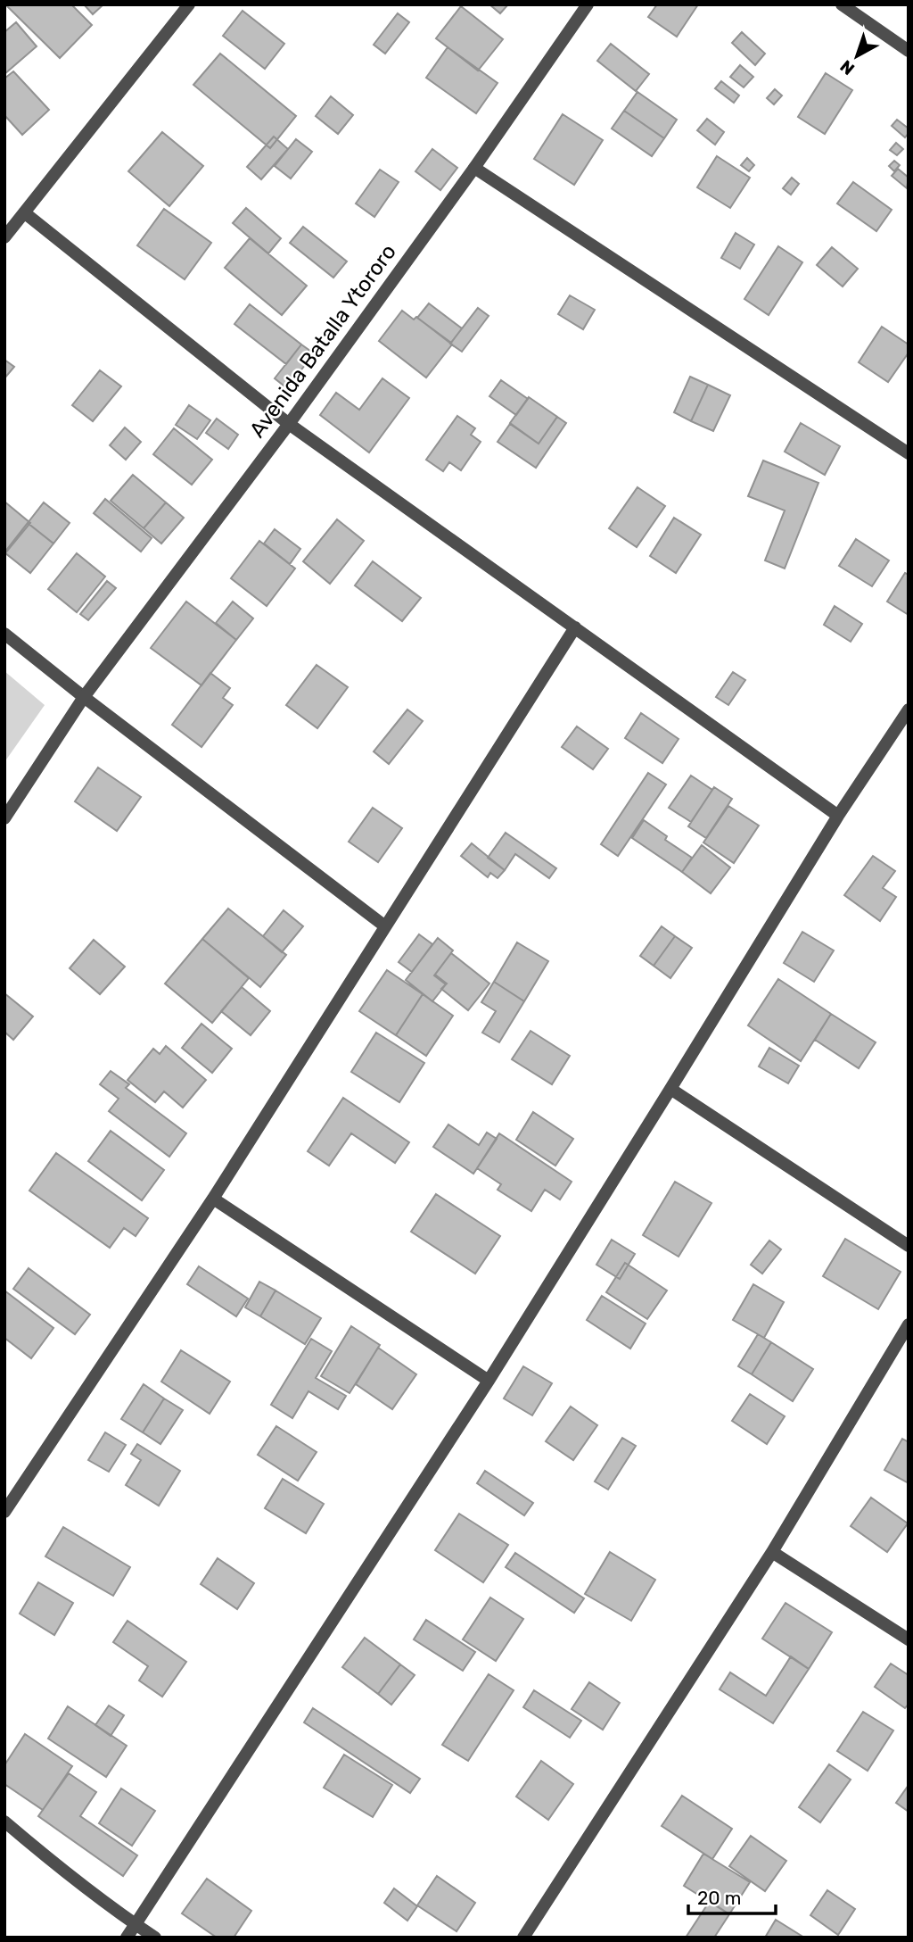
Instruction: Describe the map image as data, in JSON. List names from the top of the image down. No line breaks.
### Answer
{"streets":{"street":["Avenida Batalla Ytororo"]},"scale_bar":"20 m","north":"bottom left"}
